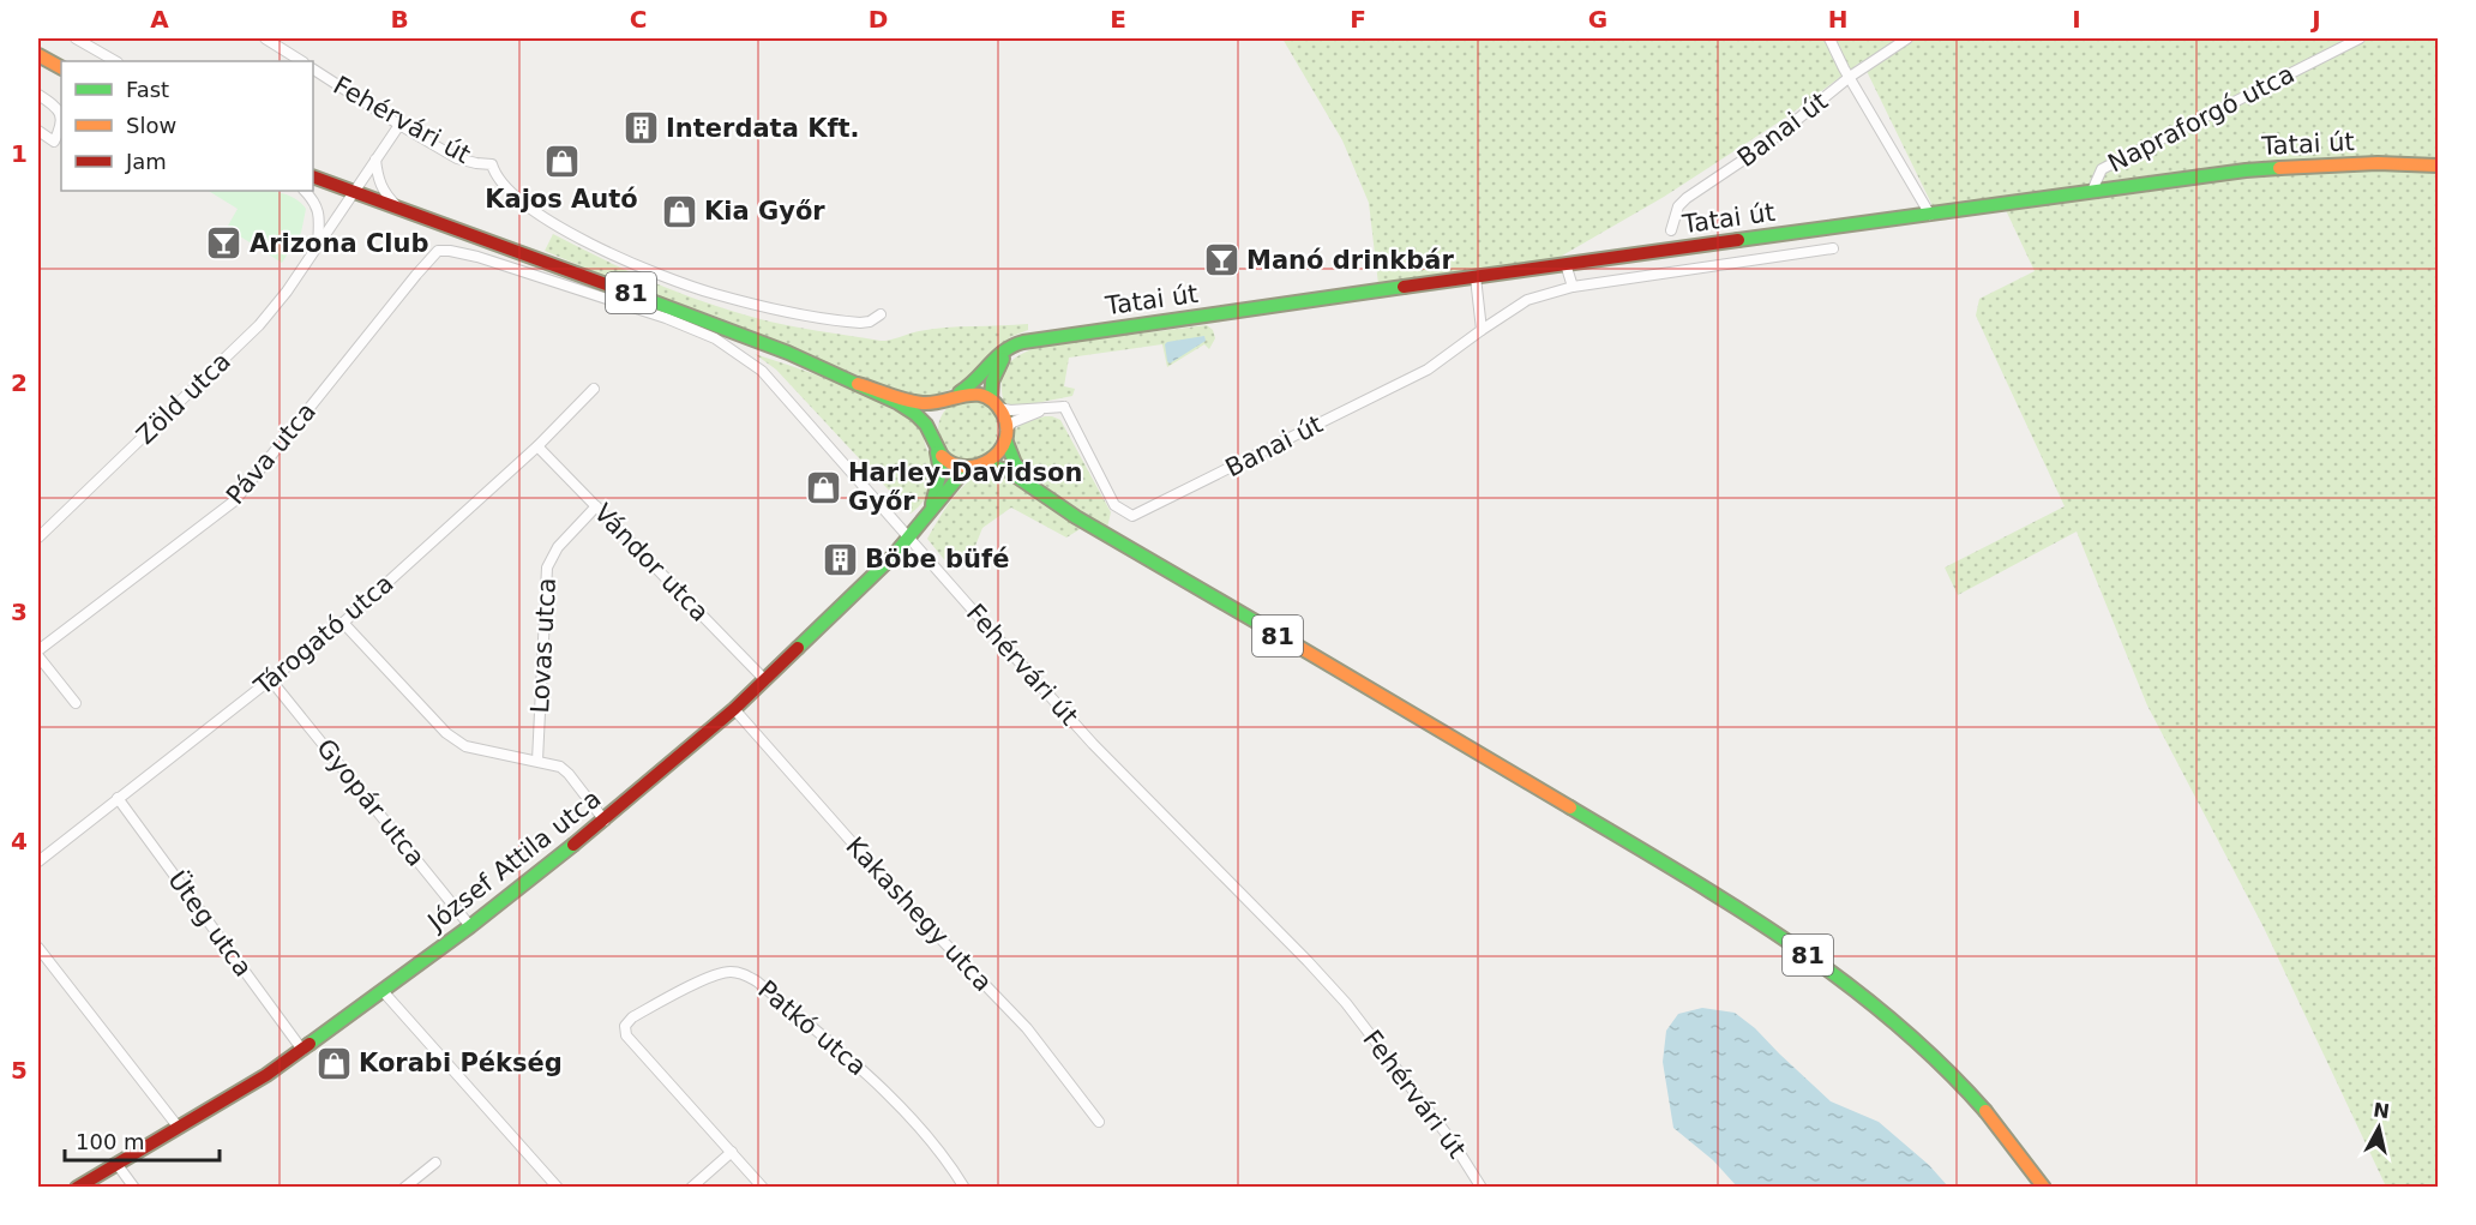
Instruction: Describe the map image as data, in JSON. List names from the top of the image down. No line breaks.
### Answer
{"streets":{"street":["Napraforgó utca","Fehérvári út","Banai út","Tatai út","81","Zöld utca","Páva utca","Vándor utca","Tárogató utca","Lovas utca","Gyopár utca","József Attila utca","Kakashegy utca","Üteg utca","Patkó utca"]},"crossings":[["Napraforgó utca","Tatai út"],["Fehérvári út","Zöld utca"],["Fehérvári út","Páva utca"],["Fehérvári út","József Attila utca"],["Banai út","Tatai út"],["Tatai út","81"],["Tatai út","József Attila utca"],["81","Zöld utca"],["81","József Attila utca"],["Vándor utca","Tárogató utca"],["Vándor utca","Lovas utca"],["Vándor utca","József Attila utca"],["Tárogató utca","Gyopár utca"],["Tárogató utca","Üteg utca"],["Gyopár utca","József Attila utca"],["József Attila utca","Kakashegy utca"],["József Attila utca","Üteg utca"]],"places":{"building":["Interdata Kft.","Böbe büfé"],"shop":["Kajos Autó","Kia Győr","Harley-Davidson Győr","Korabi Pékség"],"bar":["Arizona Club","Manó drinkbár"]},"legend":["Fast","Slow","Jam"],"scale_bar":"100 m","north":"top","grid":{"columns":["A","B","C","D","E","F","G","H","I","J"],"rows":["1","2","3","4","5"]}}
